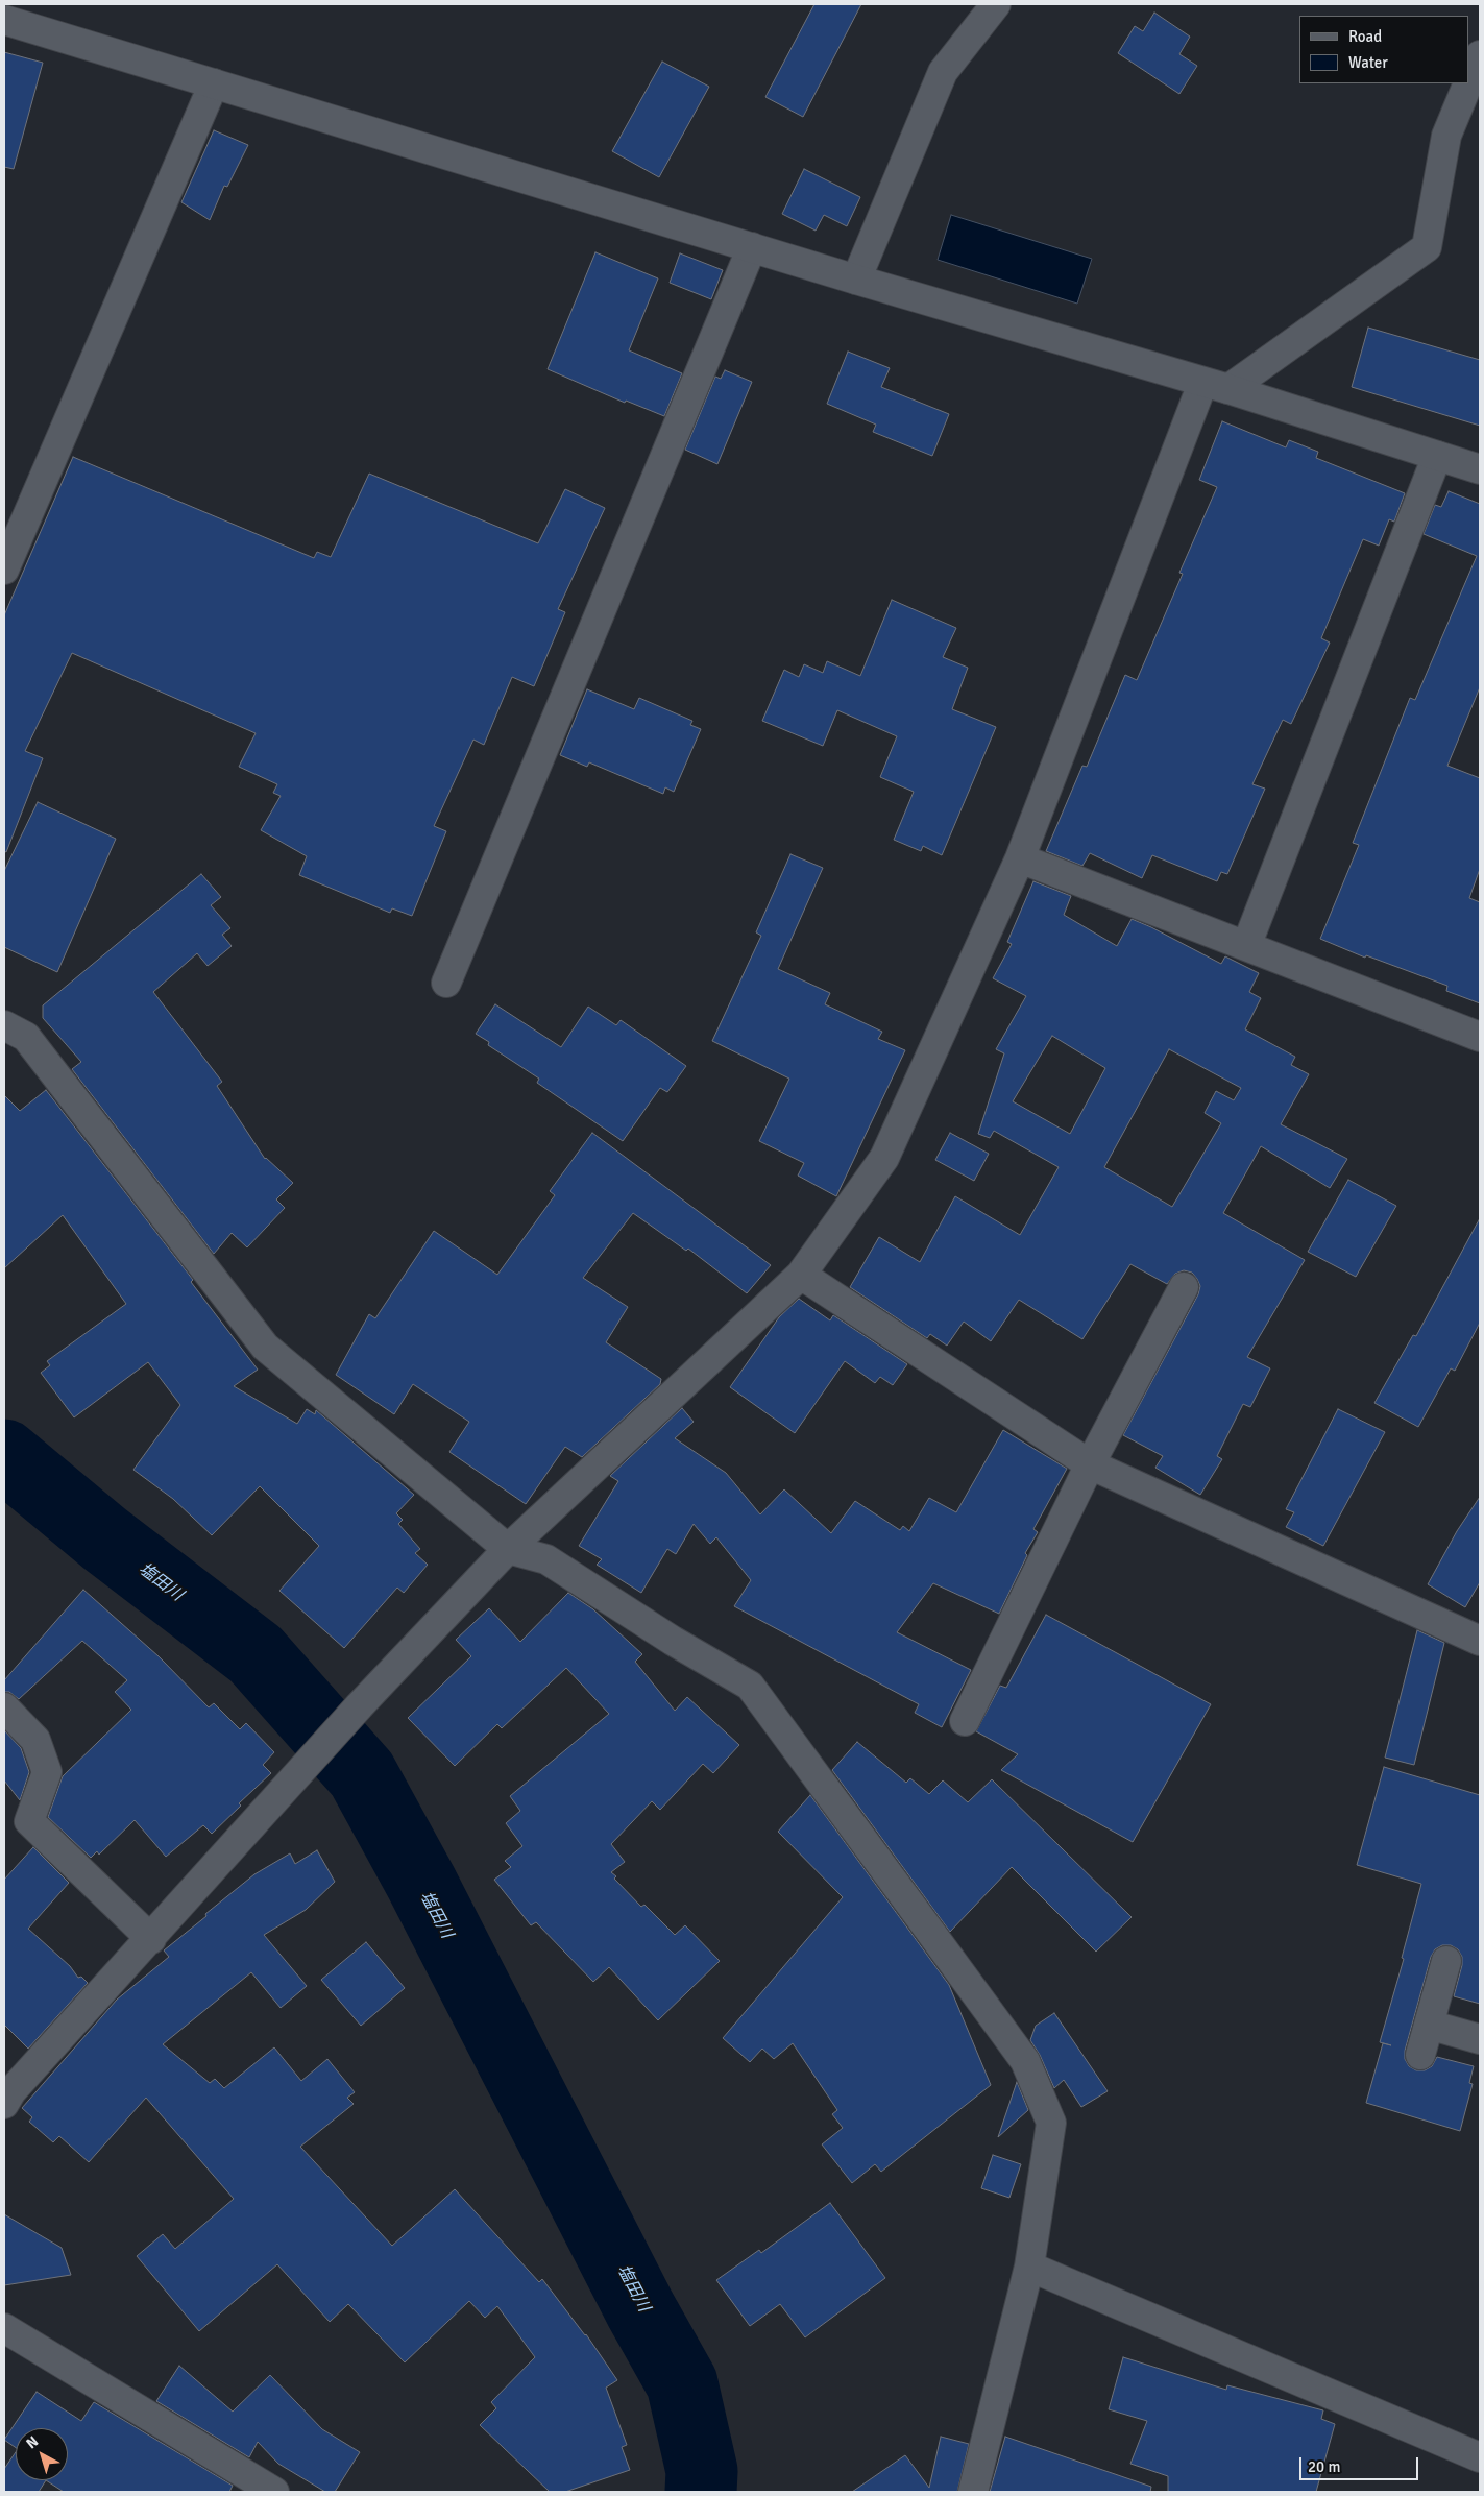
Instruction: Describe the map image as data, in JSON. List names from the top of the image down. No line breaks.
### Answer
{"water":["塩田川"],"legend":["Road","Water"],"scale_bar":"20 m","north":"top left"}
